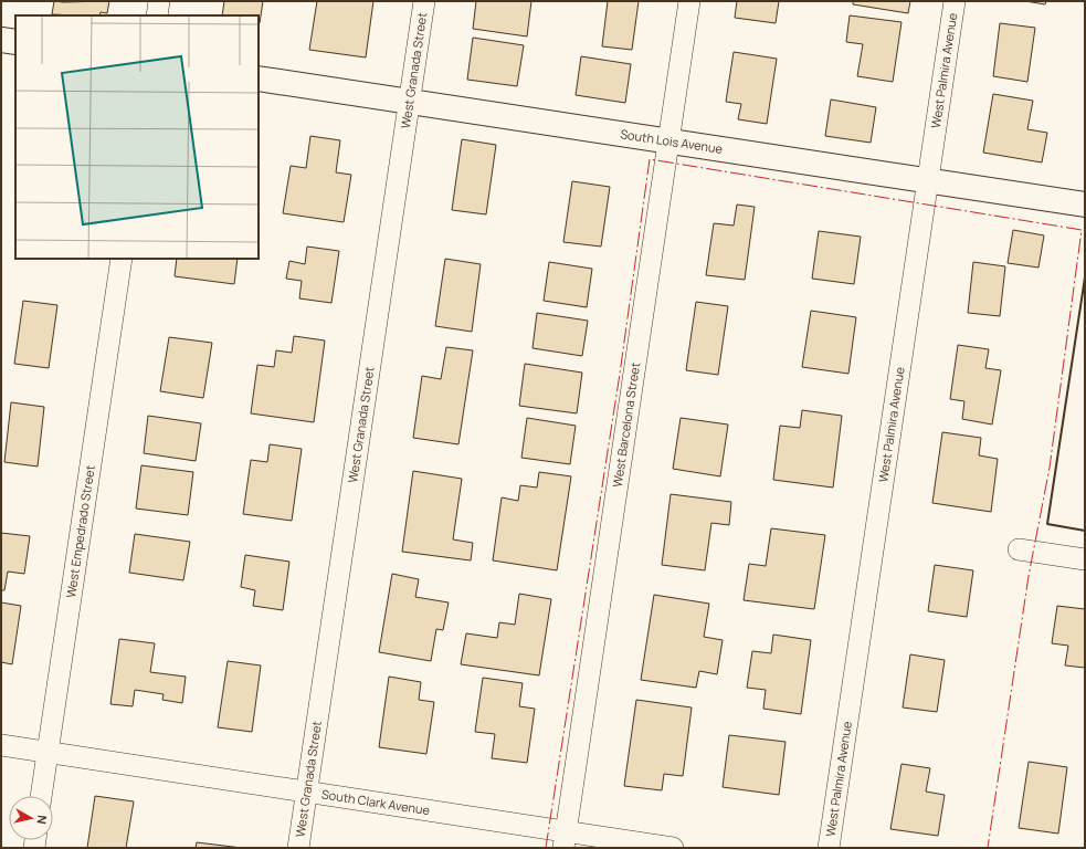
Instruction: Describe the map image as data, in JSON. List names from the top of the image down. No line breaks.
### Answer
{"streets":{"street":["West Granada Street","West Palmira Avenue","South Lois Avenue","West Barcelona Street","West Empedrado Street","South Clark Avenue"]},"crossings":[["West Granada Street","South Lois Avenue"],["West Granada Street","South Clark Avenue"],["West Palmira Avenue","South Lois Avenue"],["South Lois Avenue","West Barcelona Street"],["West Barcelona Street","South Clark Avenue"],["West Empedrado Street","South Clark Avenue"]],"north":"right"}
